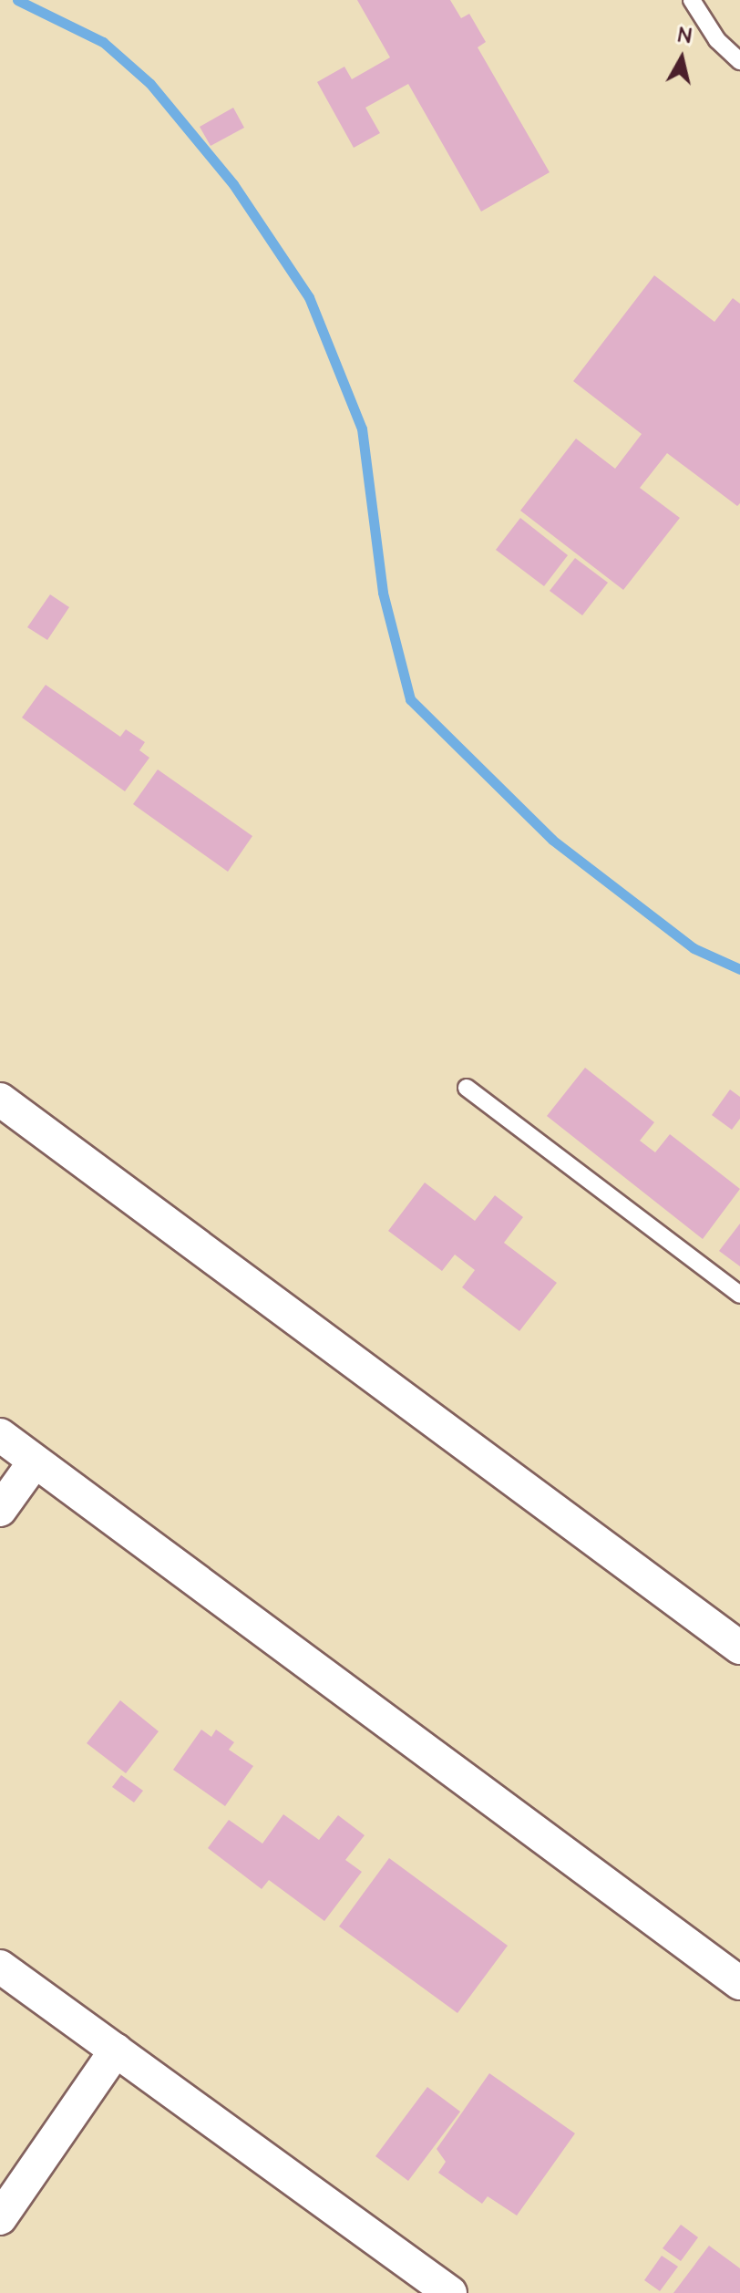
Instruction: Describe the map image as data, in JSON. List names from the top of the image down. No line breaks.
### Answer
{"north":"top"}
